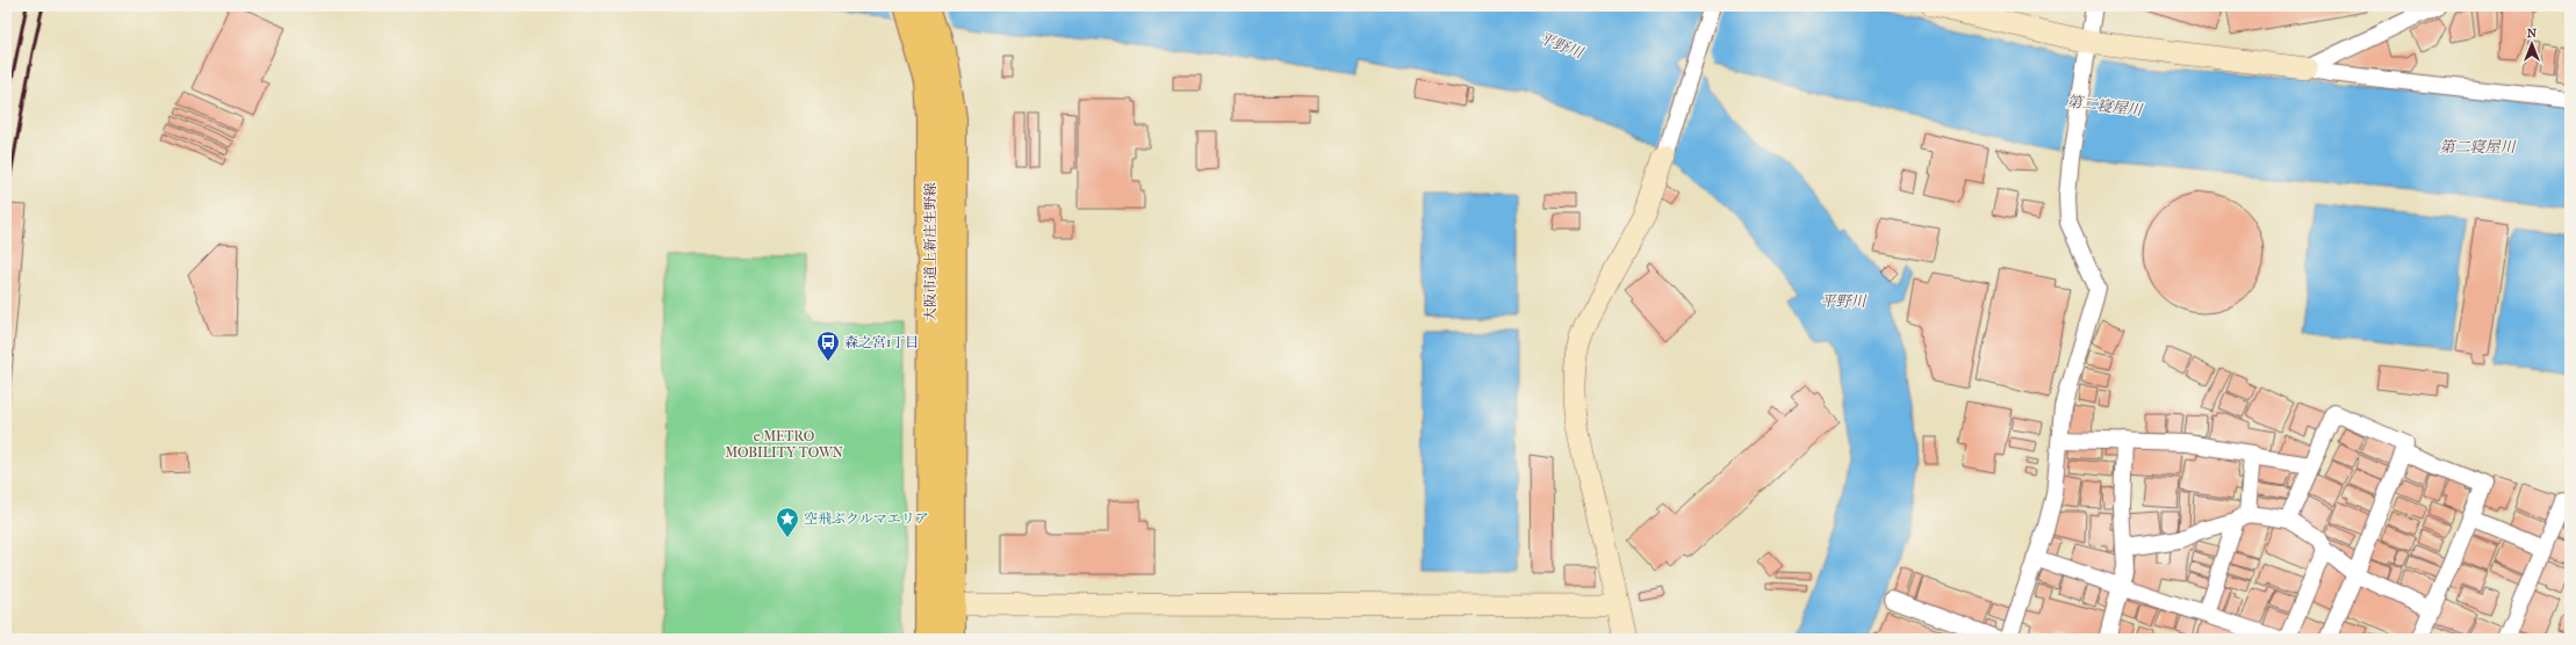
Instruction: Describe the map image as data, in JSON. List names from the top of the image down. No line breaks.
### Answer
{"streets":{"main road":["大阪市道上新庄生野線"]},"water":["平野川","第二寝屋川"],"parks":["e METRO MOBILITY TOWN"],"places":{"bus stop":["森之宮1丁目"],"place":["空飛ぶクルマエリア"]},"north":"top"}
